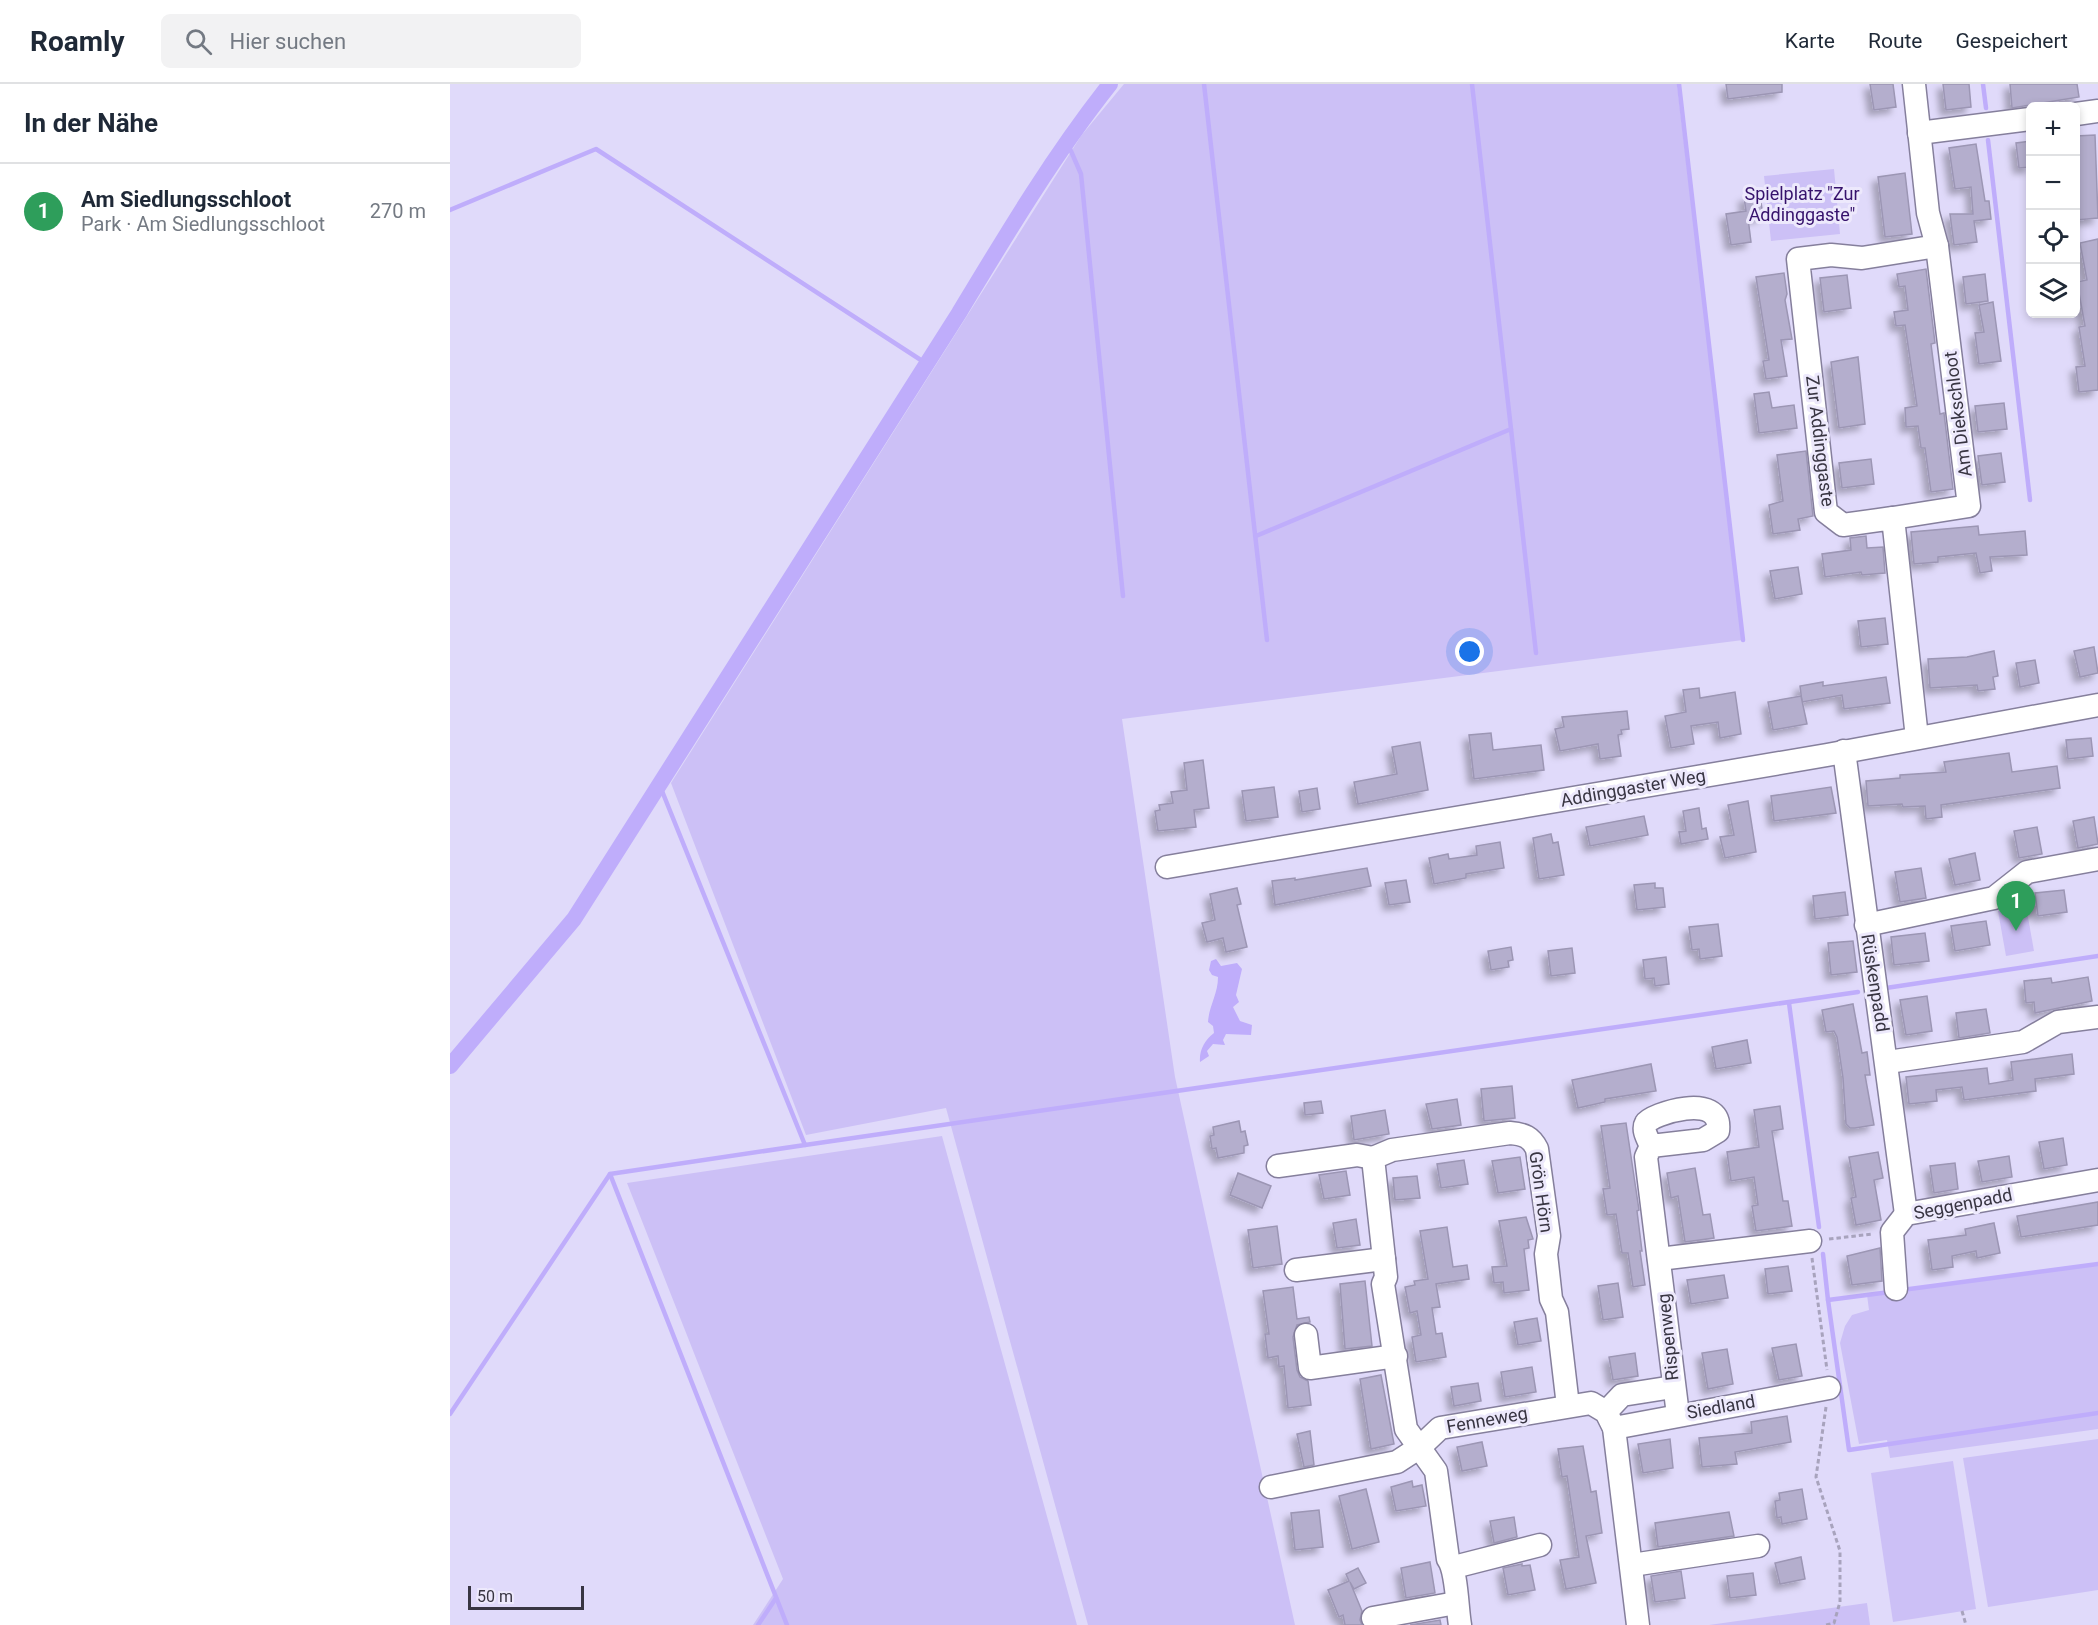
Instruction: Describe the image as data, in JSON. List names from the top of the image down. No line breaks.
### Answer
{"streets":{"street":["Am Diekschloot","Zur Addinggaste","Addinggaster Weg","Rüskenpadd","Grön Hörn","Seggenpadd","Rispenweg","Siedland","Fenneweg"]},"crossings":[["Am Diekschloot","Zur Addinggaste"],["Addinggaster Weg","Rüskenpadd"],["Rüskenpadd","Seggenpadd"],["Grön Hörn","Fenneweg"],["Rispenweg","Siedland"],["Siedland","Fenneweg"]],"parks":["Spielplatz \"Zur Addinggaste\""],"scale_bar":"50 m","page":{"header":"Roamly","search":"Hier suchen","nav":["Karte","Route","Gespeichert"],"heading":"In der Nähe","map_buttons":["+","−"],"list":[{"mark":"1","name":"Am Siedlungsschloot","note":"Park · Am Siedlungsschloot","value":"270 m"}],"pins":"1","scale":"50 m"}}
